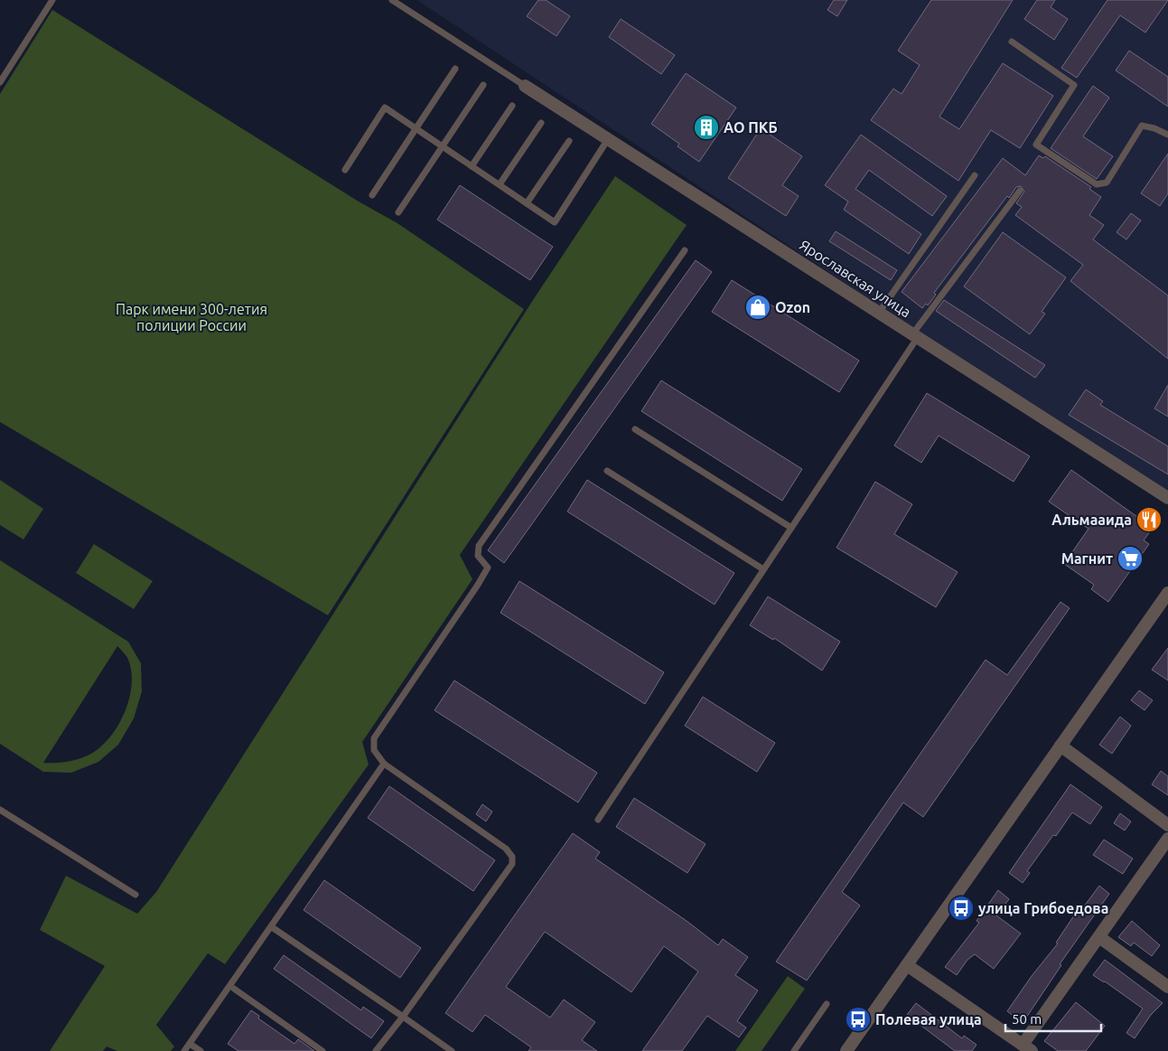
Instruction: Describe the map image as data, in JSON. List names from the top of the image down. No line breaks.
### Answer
{"streets":{"street":["Ярославская улица"]},"parks":["Парк имени 300-летия полиции России"],"places":{"building":["АО ПКБ"],"shop":["Ozon"],"restaurant":["Альмааида"],"supermarket":["Магнит"],"bus stop":["улица Грибоедова","Полевая улица"]},"scale_bar":"50 m"}
